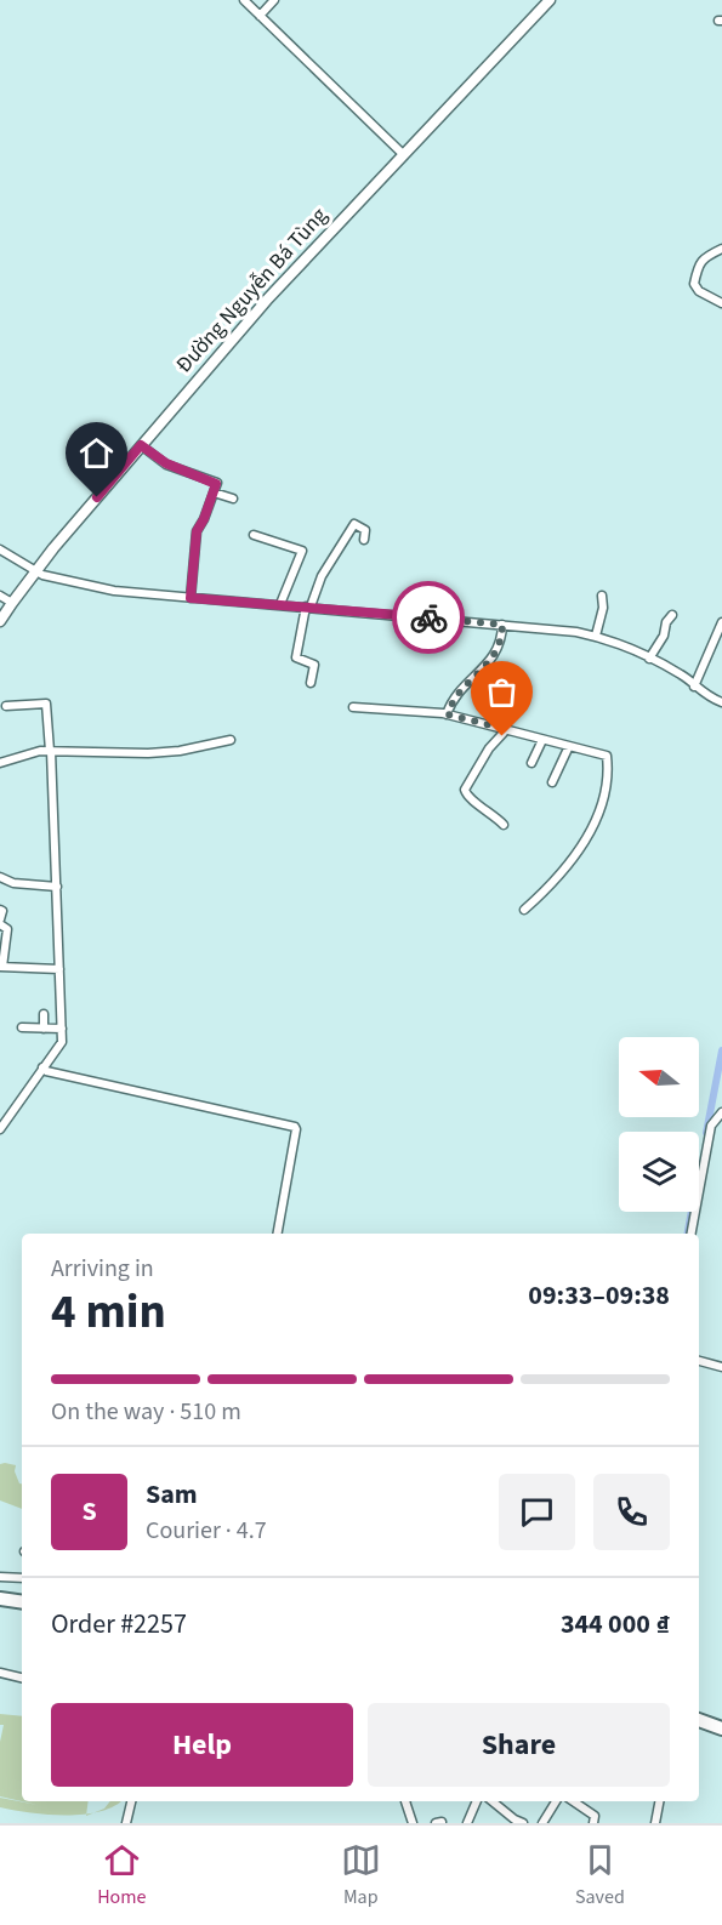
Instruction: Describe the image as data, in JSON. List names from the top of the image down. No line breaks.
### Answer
{"streets":{"main road":["Đường Nguyễn Bá Tùng"]},"north":"left","page":{"heading":["4 min","Arriving in","09:33–09:38"],"panel":["Sam","Courier · 4.7","Order #2257","344 000 ₫"],"bar":"On the way · 510 m","round":"S","buttons":["Help","Share"],"tabs":["Home","Map","Saved"]}}
